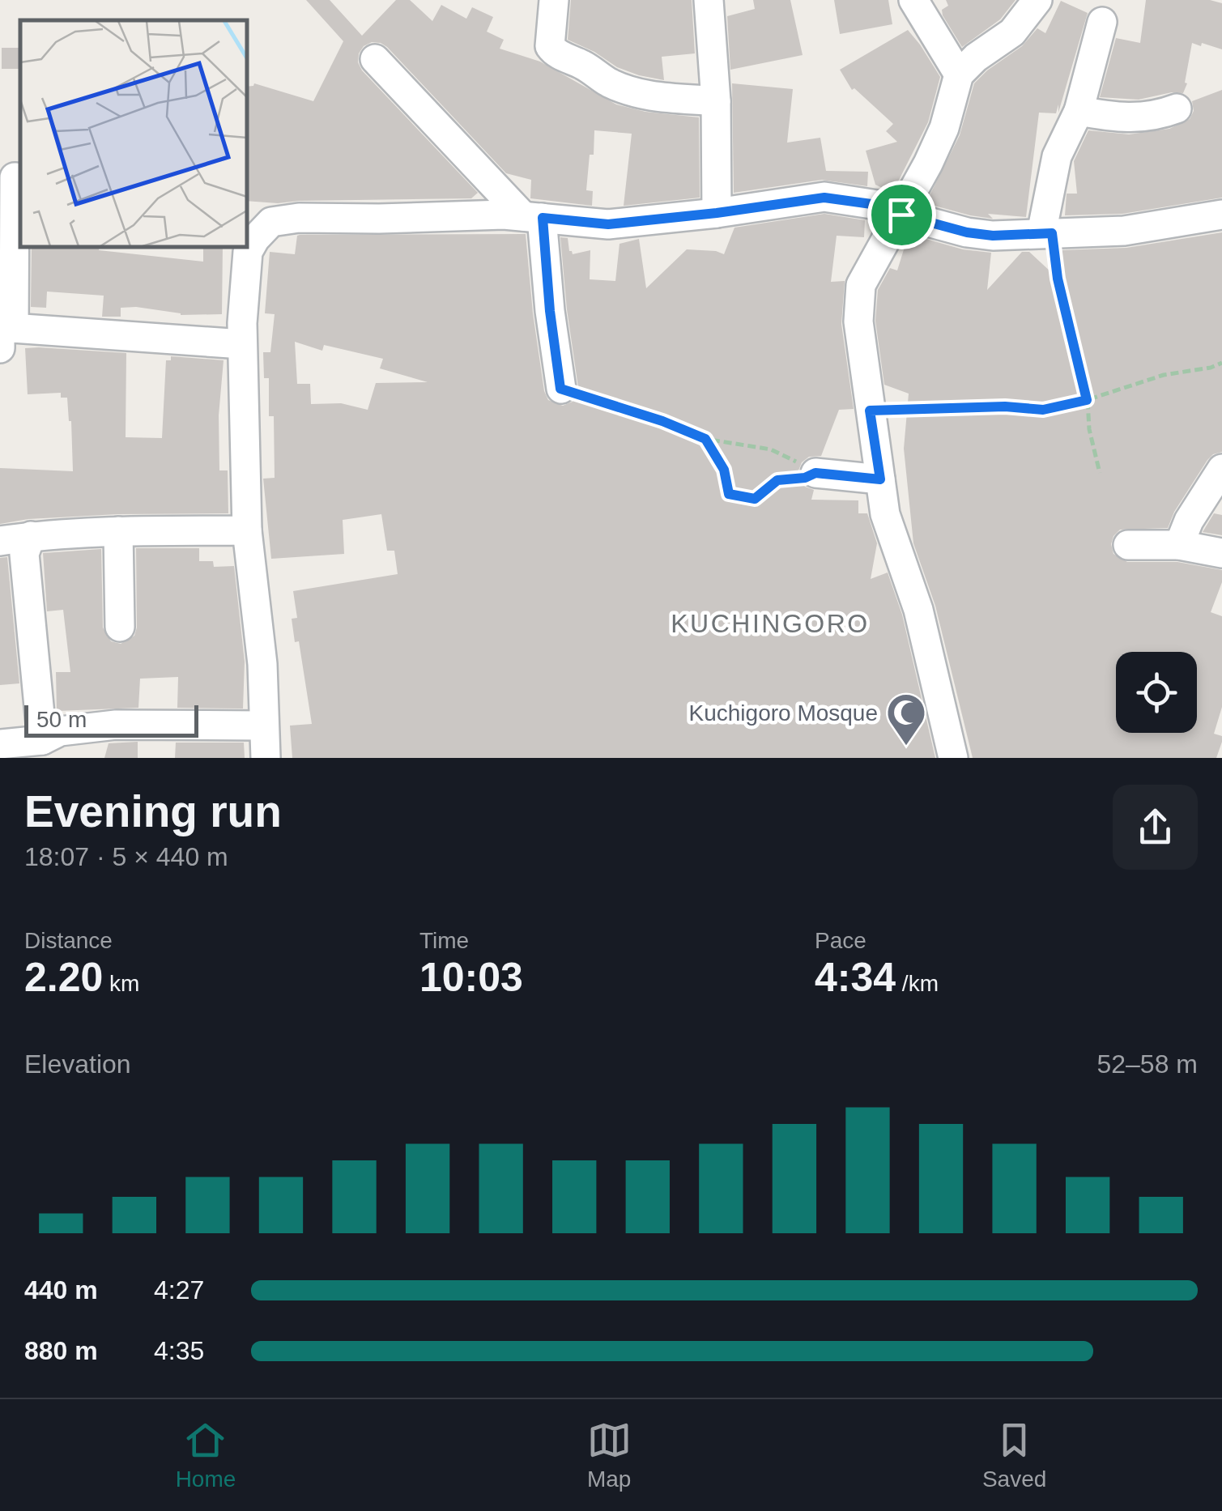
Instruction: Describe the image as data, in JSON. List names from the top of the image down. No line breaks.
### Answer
{"districts":["KUCHINGORO"],"places":{"mosque":["Kuchigoro Mosque"]},"scale_bar":"50 m","page":{"scale":"50 m","heading":["Evening run","18:07 · 5 × 440 m"],"stats":[["Distance","2.20 km"],["Time","10:03"],["Pace","4:34 /km"]],"chart":["Elevation","52–58 m"],"list":[{"name":"440 m","note":"4:27"},{"name":"880 m","note":"4:35"}],"tabs":["Home","Map","Saved"]}}
